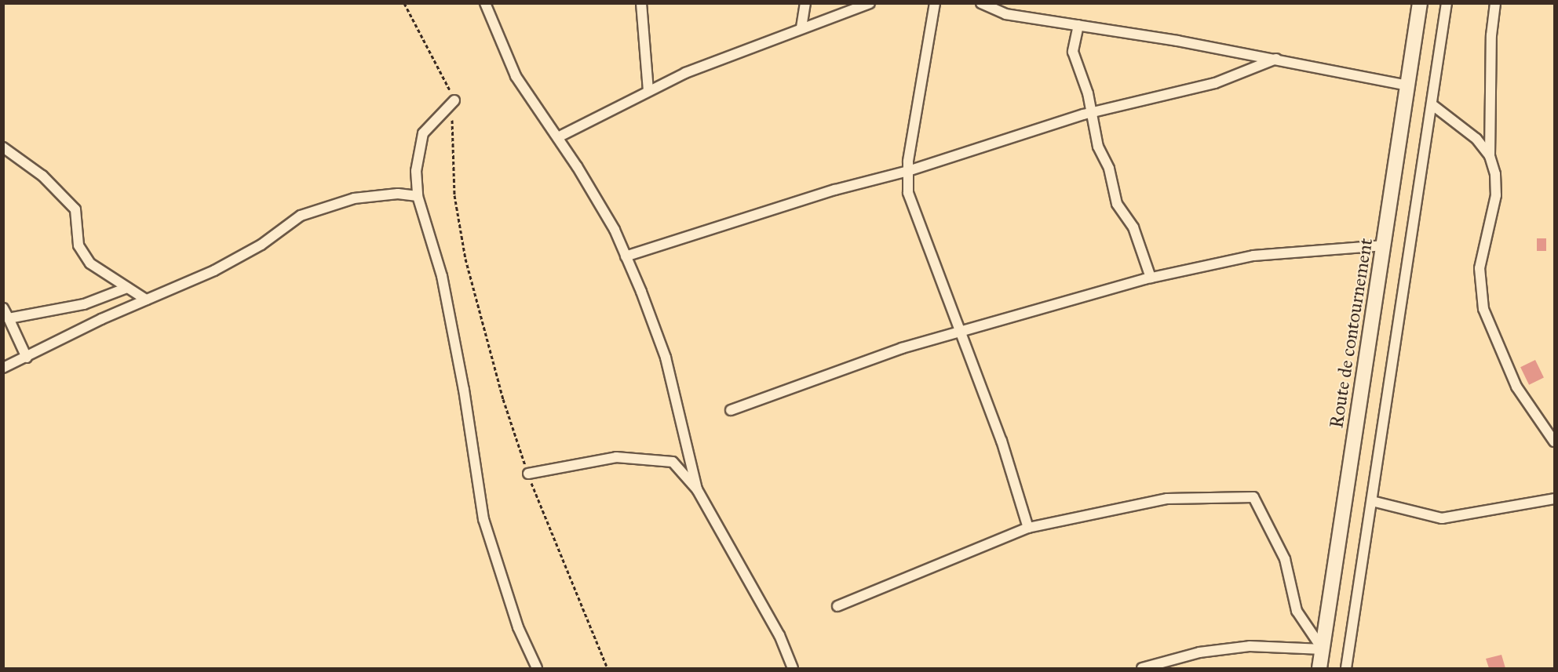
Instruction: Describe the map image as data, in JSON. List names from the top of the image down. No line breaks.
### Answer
{"streets":{"street":["Route de contournement"]}}
